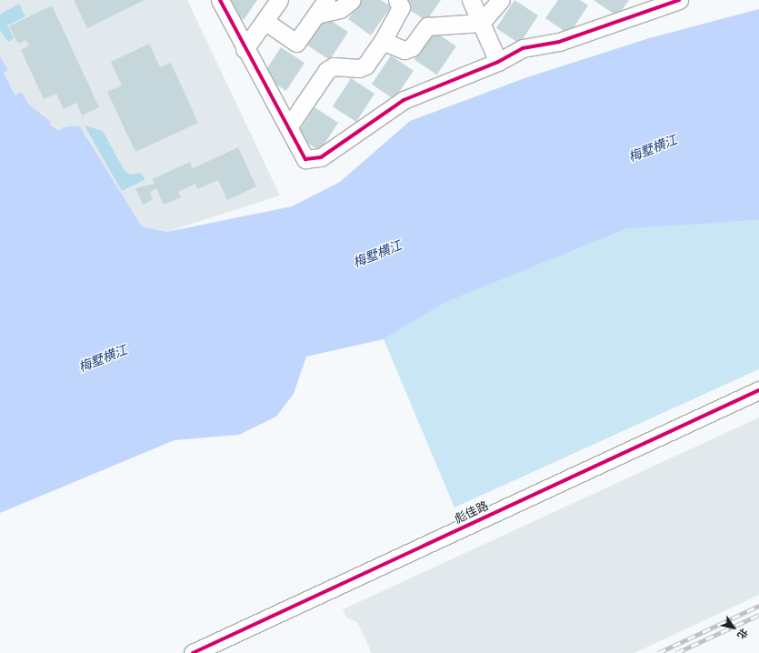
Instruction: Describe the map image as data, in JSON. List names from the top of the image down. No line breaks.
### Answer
{"streets":{"street":["彪佳路"]},"water":["梅墅横江"],"north":"bottom right"}
